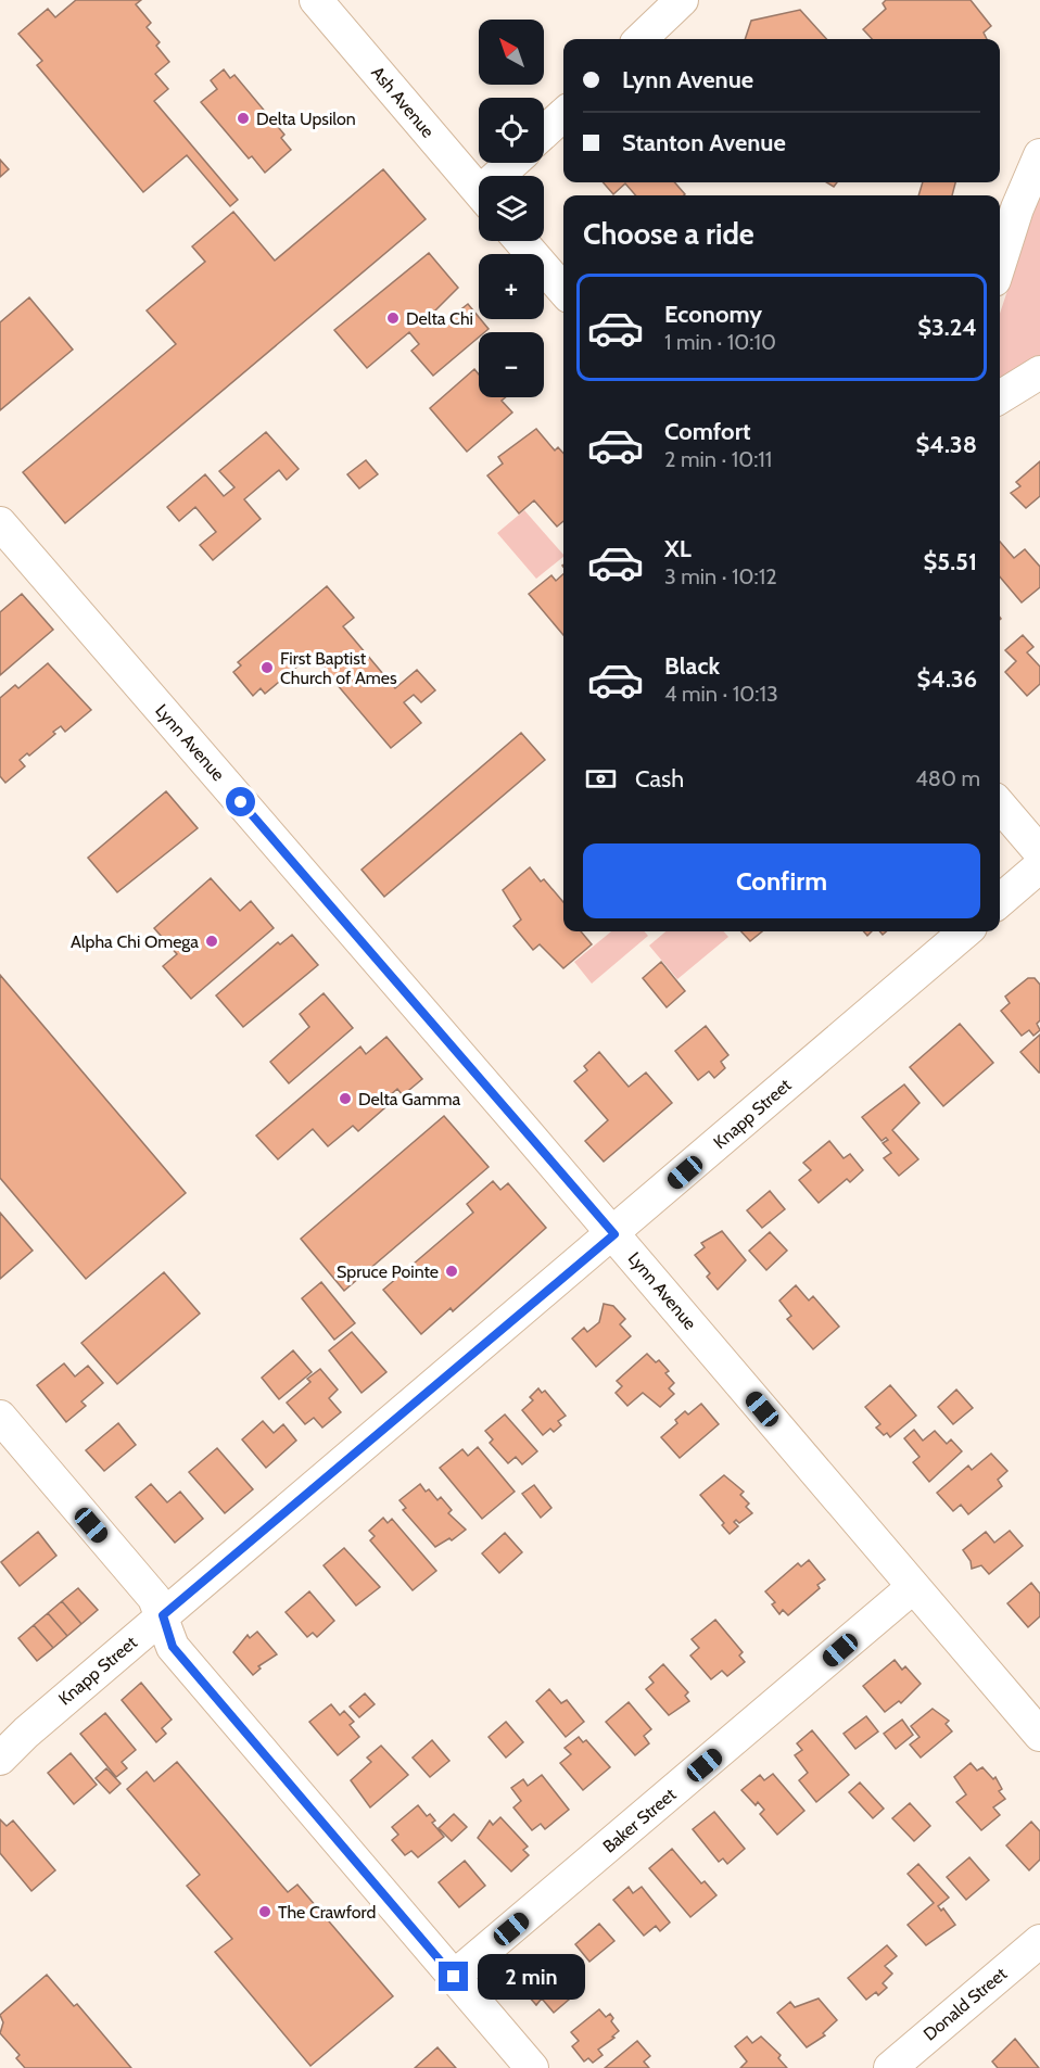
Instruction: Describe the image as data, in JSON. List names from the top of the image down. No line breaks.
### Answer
{"streets":{"street":["Ash Avenue","Lynn Avenue","Knapp Street","Baker Street","Donald Street"]},"crossings":[["Lynn Avenue","Knapp Street"],["Lynn Avenue","Baker Street"]],"places":["Delta Upsilon","Delta Chi","First Baptist Church of Ames","Alpha Chi Omega","Delta Gamma","Spruce Pointe","The Crawford"],"north":"top left","page":{"map_buttons":["+","−"],"banner":["Lynn Avenue","Stanton Avenue"],"heading":"Choose a ride","list":[{"name":"Economy","note":"1 min · 10:10","value":"$3.24"},{"name":"Comfort","note":"2 min · 10:11","value":"$4.38"},{"name":"XL","note":"3 min · 10:12","value":"$5.51"},{"name":"Black","note":"4 min · 10:13","value":"$4.36"}],"pay":["Cash","480 m"],"buttons":"Confirm","bubble":"2 min"}}
